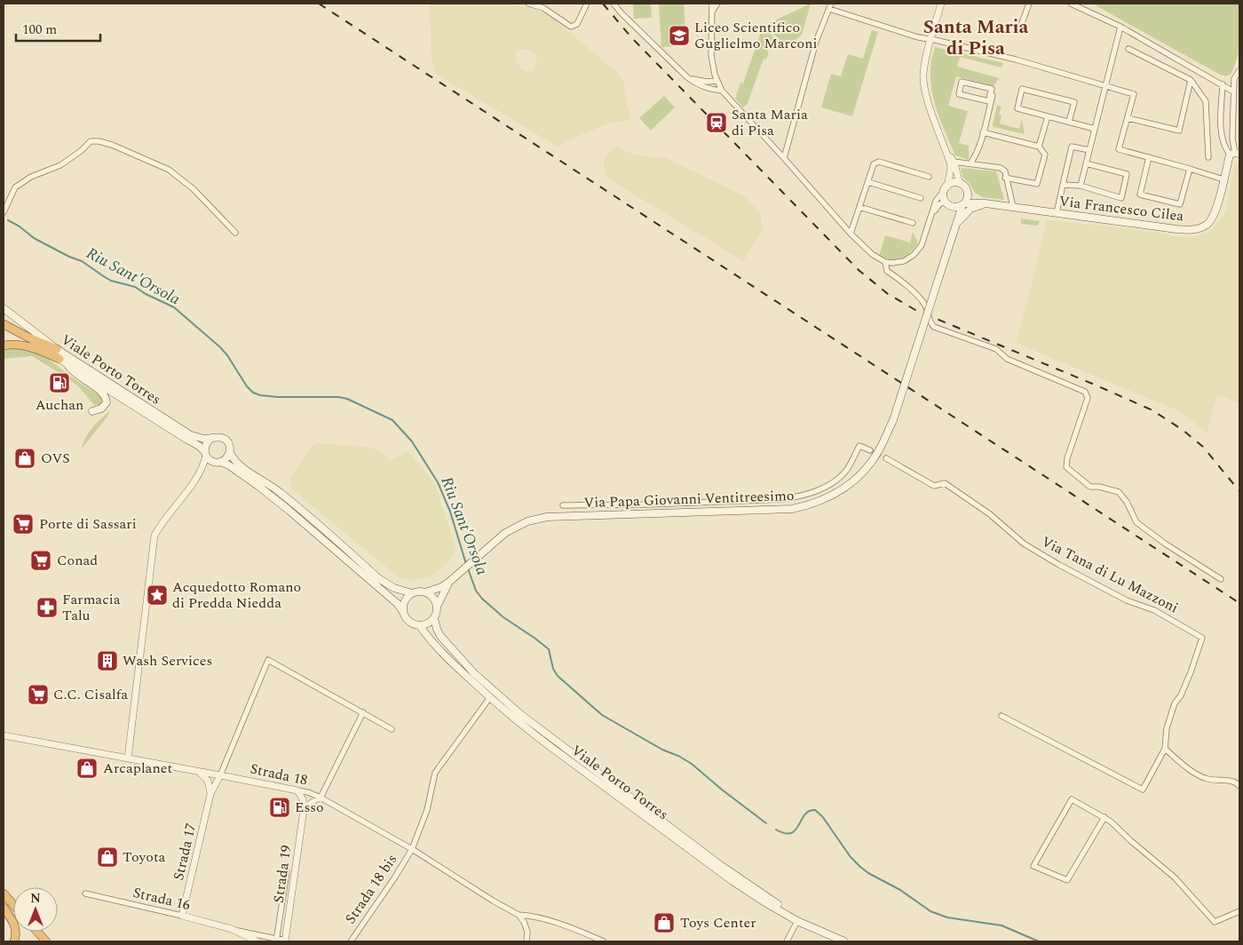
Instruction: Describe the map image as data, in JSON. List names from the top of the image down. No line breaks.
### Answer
{"streets":{"main road":["Via Francesco Cilea","Viale Porto Torres","Via Papa Giovanni Ventitreesimo"],"street":["Via Tana di Lu Mazzoni","Strada 18","Strada 17","Strada 19","Strada 18 bis","Strada 16"]},"crossings":[["Via Francesco Cilea","Via Papa Giovanni Ventitreesimo"],["Viale Porto Torres","Via Papa Giovanni Ventitreesimo"],["Viale Porto Torres","Strada 18 bis"],["Strada 18","Strada 17"],["Strada 18","Strada 19"],["Strada 18","Strada 18 bis"],["Strada 17","Strada 16"],["Strada 19","Strada 16"]],"districts":["Santa Maria di Pisa"],"water":["Riu Sant'Orsola"],"places":{"school or university":["Liceo Scientifico Guglielmo Marconi"],"station":["Santa Maria di Pisa"],"fuel station":["Auchan","Esso"],"shop":["OVS","Arcaplanet","Toyota","Toys Center"],"supermarket":["Porte di Sassari","Conad","C.C. Cisalfa"],"place":["Acquedotto Romano di Predda Niedda"],"pharmacy":["Farmacia Talu"],"building":["Wash Services"]},"scale_bar":"100 m","north":"top"}
